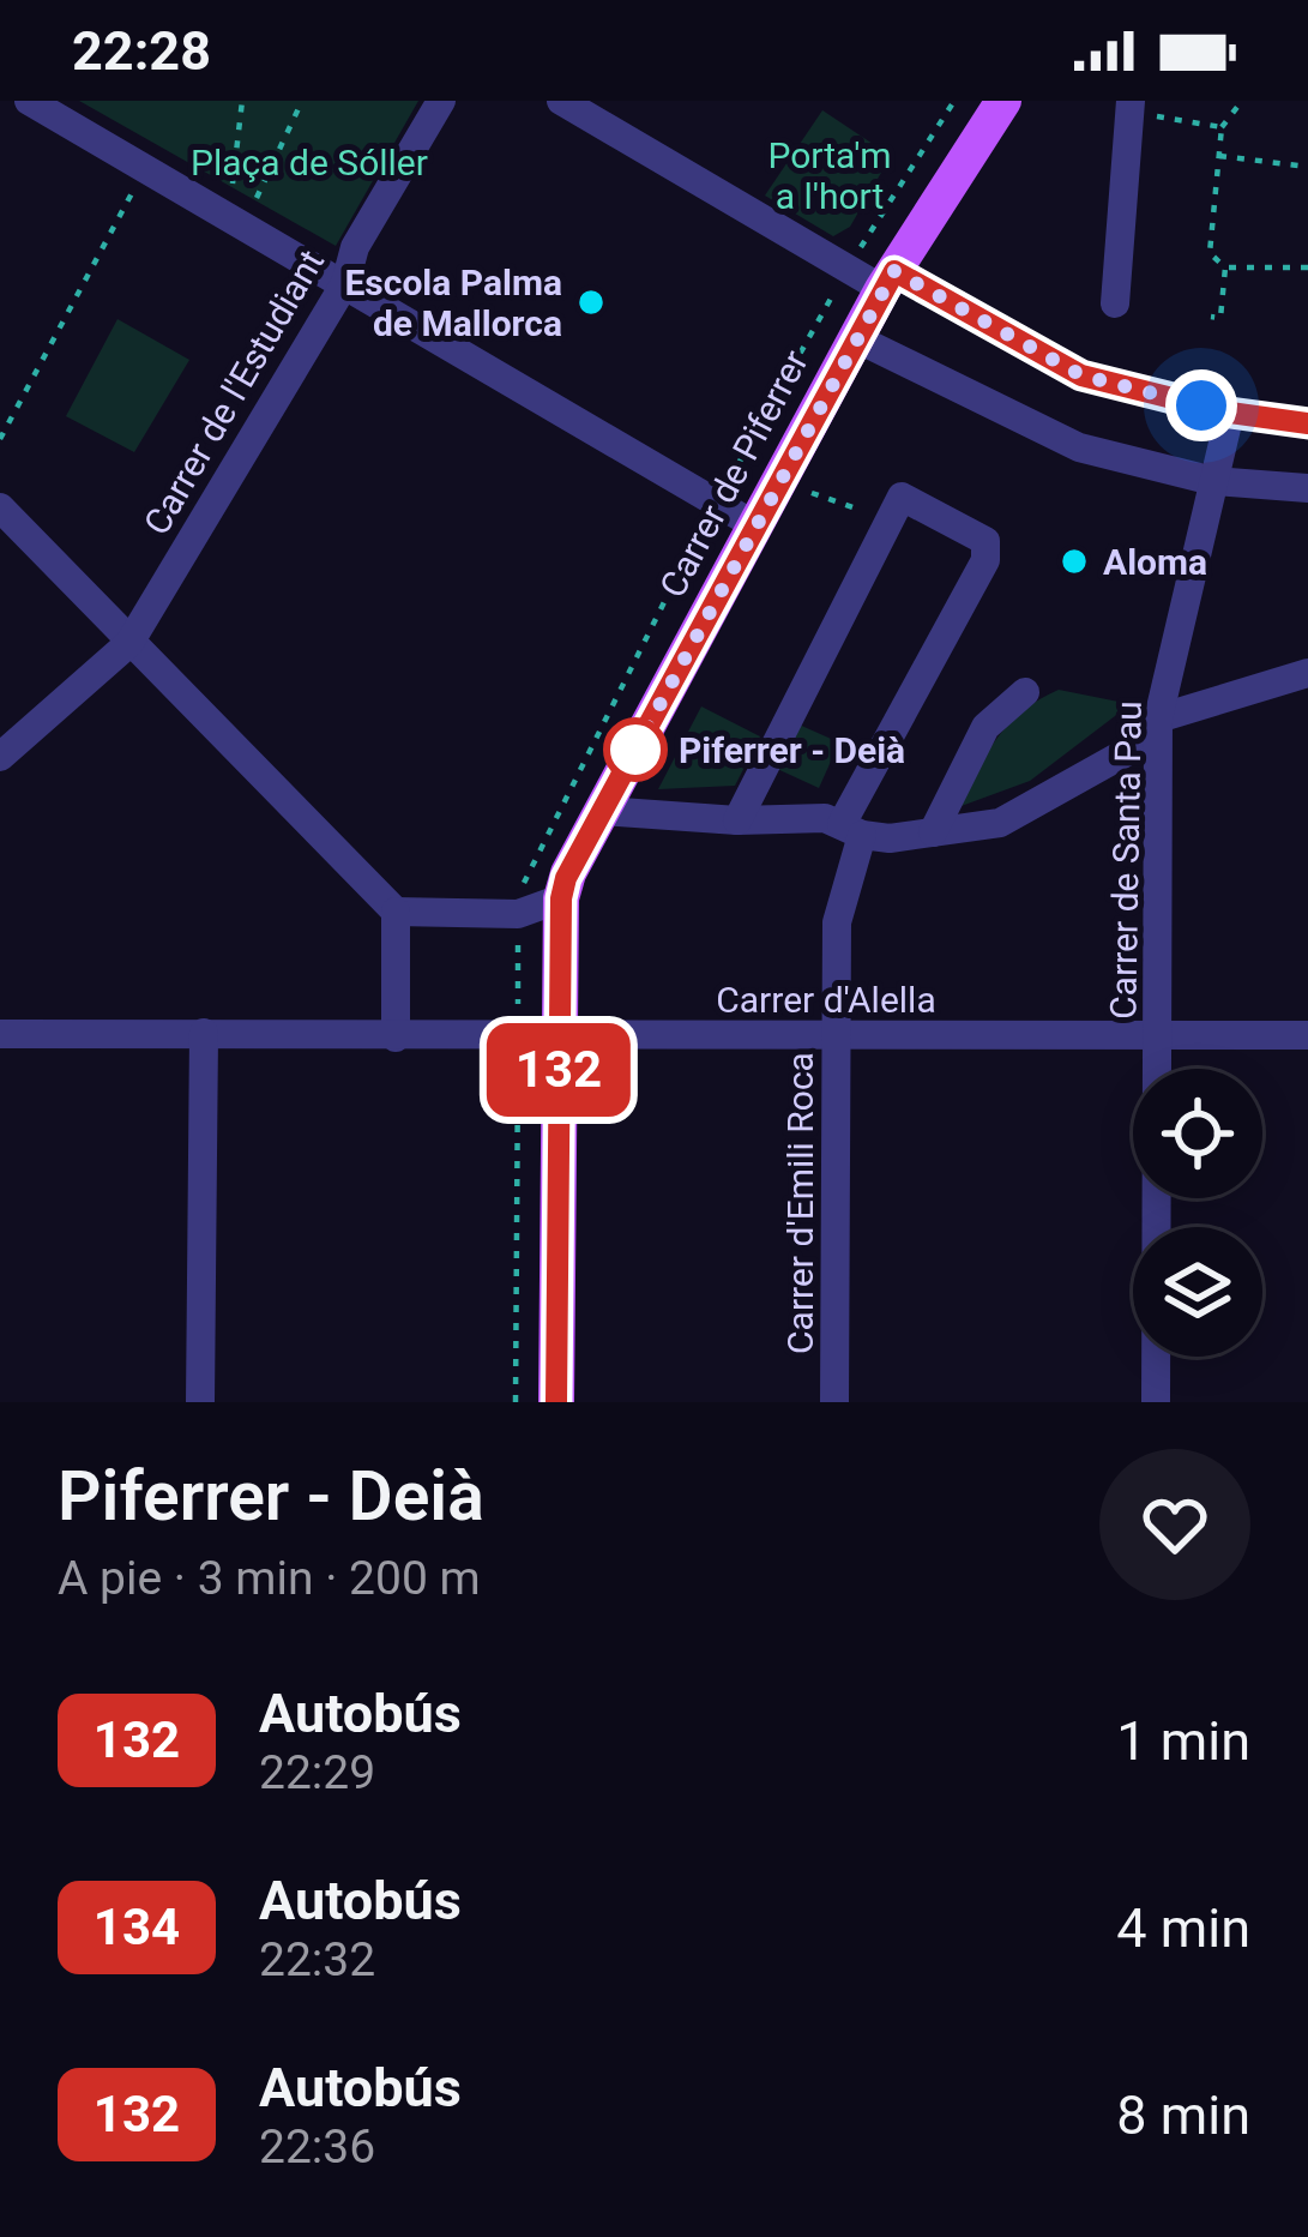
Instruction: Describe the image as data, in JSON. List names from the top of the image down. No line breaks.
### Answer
{"streets":{"main road":["Carrer de Piferrer"],"street":["Carrer de l'Estudiant","Carrer de Santa Pau","Carrer d'Alella","Carrer d'Emili Roca"]},"crossings":[["Carrer de Santa Pau","Carrer d'Alella"],["Carrer d'Alella","Carrer d'Emili Roca"]],"parks":["Porta'm a l'hort","Plaça de Sóller"],"places":["Escola Palma de Mallorca","Aloma","Piferrer - Deià"],"lines":["bus line 132"],"page":{"status":"22:28","on_map":"132","heading":["Piferrer - Deià","A pie · 3 min · 200 m"],"list":[{"mark":"132","name":"Autobús","note":"22:29","value":"1 min"},{"mark":"134","name":"Autobús","note":"22:32","value":"4 min"},{"mark":"132","name":"Autobús","note":"22:36","value":"8 min"}]}}
